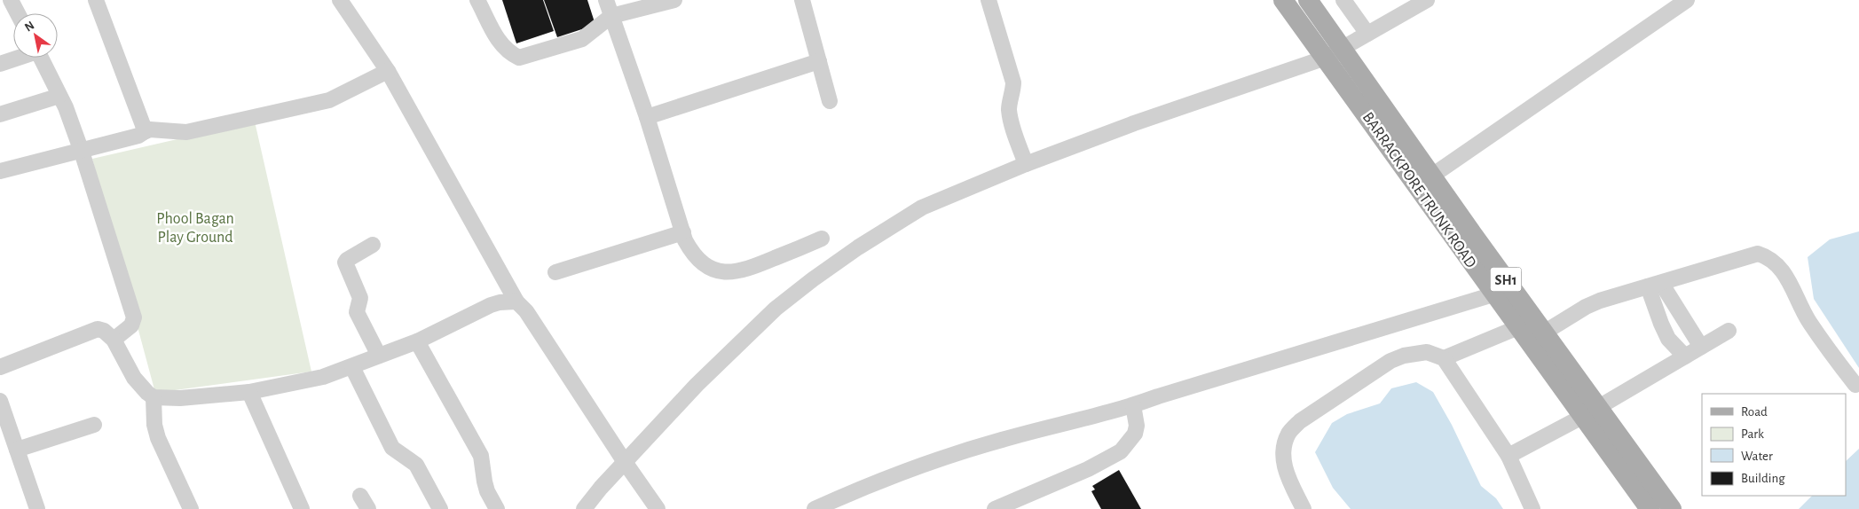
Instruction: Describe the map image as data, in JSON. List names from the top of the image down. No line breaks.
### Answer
{"streets":{"main road":["BARRACKPORE TRUNK ROAD","SH1"]},"parks":["Phool Bagan Play Ground"],"legend":["Road","Park","Water","Building"],"north":"top left"}
